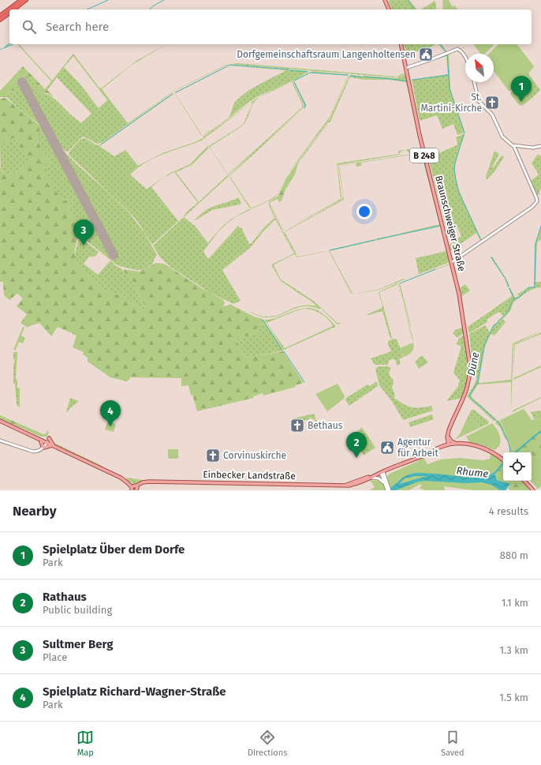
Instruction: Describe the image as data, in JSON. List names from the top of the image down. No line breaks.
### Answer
{"streets":{"main road":["B 248","Braunschweiger Straße","Einbecker Landstraße"]},"crossings":[["B 248","Braunschweiger Straße"],["B 248","Einbecker Landstraße"]],"water":["Düne","Rhume"],"places":{"public building":["Dorfgemeinschaftsraum Langenholtensen","Agentur für Arbeit"],"church":["St. Martini-Kirche","Bethaus","Corvinuskirche"]},"north":"top left","page":{"search":"Search here","pins":["1","3","4","2"],"heading":["Nearby","4 results"],"list":[{"mark":"1","name":"Spielplatz Über dem Dorfe","note":"Park","value":"880 m"},{"mark":"2","name":"Rathaus","note":"Public building","value":"1.1 km"},{"mark":"3","name":"Sultmer Berg","note":"Place","value":"1.3 km"},{"mark":"4","name":"Spielplatz Richard-Wagner-Straße","note":"Park","value":"1.5 km"}],"nav":["Map","Directions","Saved"]}}
